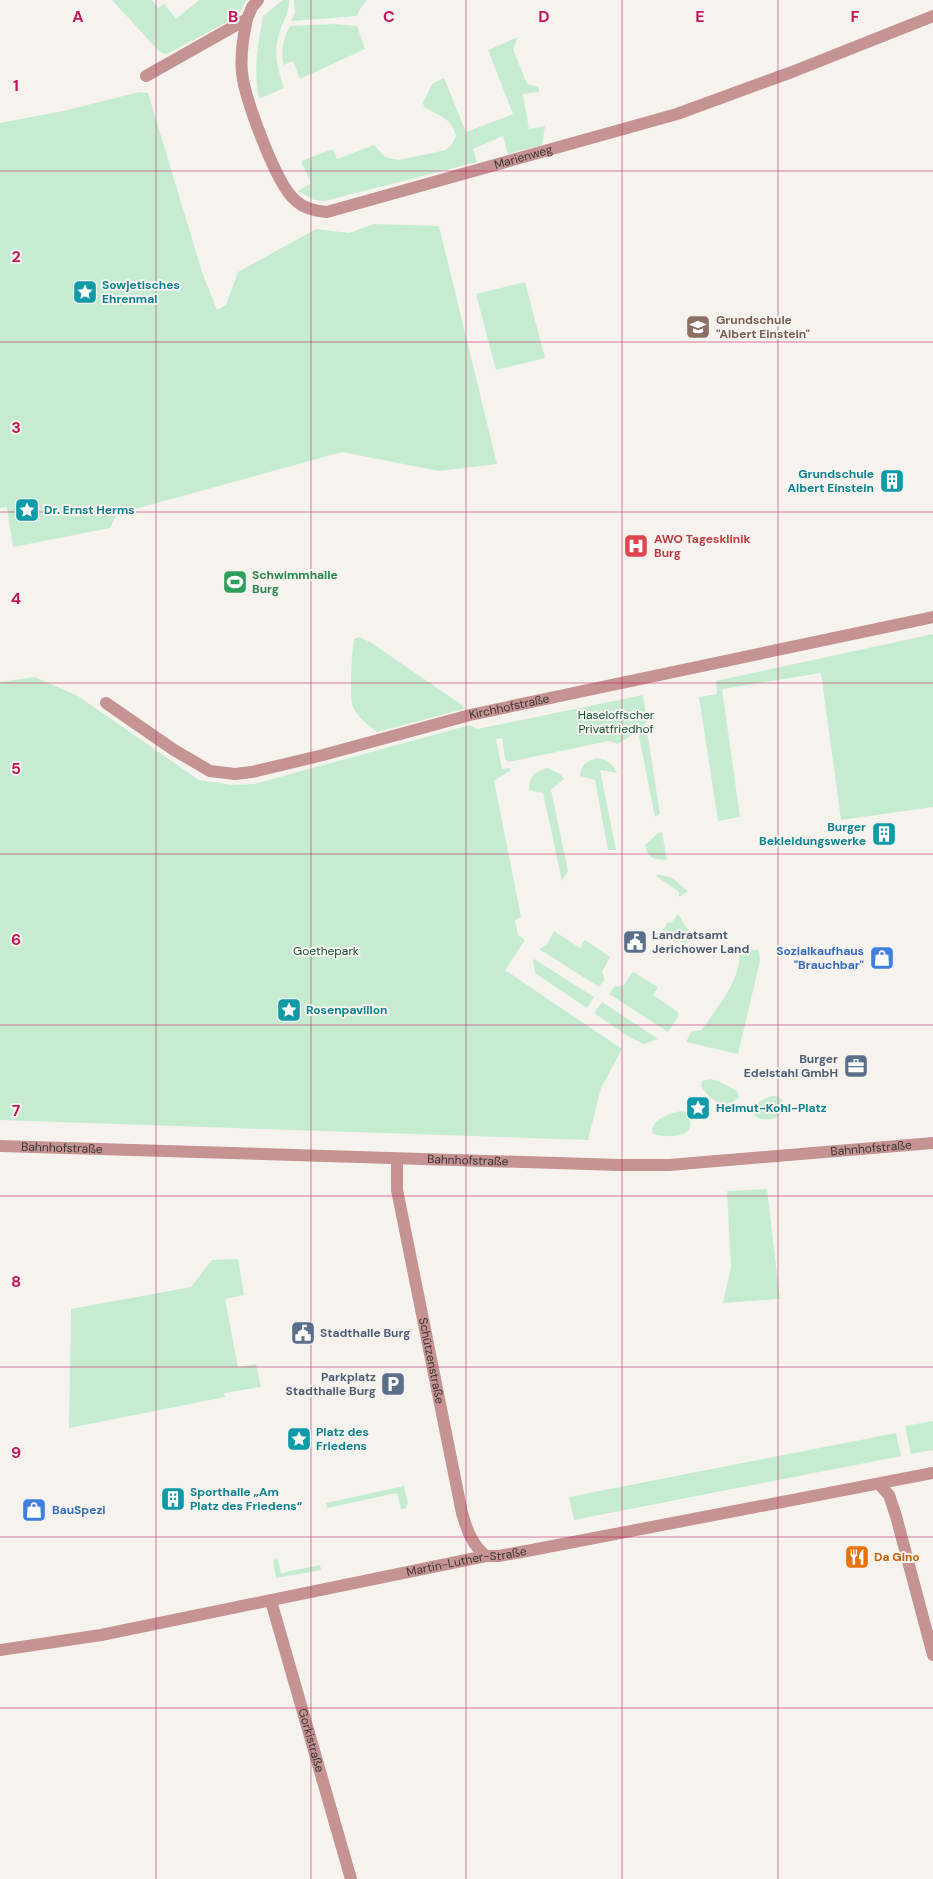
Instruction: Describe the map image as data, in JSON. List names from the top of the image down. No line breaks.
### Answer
{"streets":{"street":["Marienweg","Kirchhofstraße","Bahnhofstraße","Schützenstraße","Martin-Luther-Straße","Gorkistraße"]},"crossings":[["Bahnhofstraße","Schützenstraße"],["Schützenstraße","Martin-Luther-Straße"],["Martin-Luther-Straße","Gorkistraße"]],"parks":["Haseloffscher Privatfriedhof","Goethepark"],"places":{"place":["Sowjetisches Ehrenmal","Dr. Ernst Herms","Rosenpavillon","Helmut-Kohl-Platz","Platz des Friedens"],"school or university":["Grundschule \"Albert Einstein\""],"building":["Grundschule Albert Einstein","Burger Bekleidungswerke","Sporthalle „Am Platz des Friedens“"],"hospital":["AWO Tagesklinik Burg"],"sports":["Schwimmhalle Burg"],"public building":["Landratsamt Jerichower Land","Stadthalle Burg"],"shop":["Sozialkaufhaus \"Brauchbar\"","BauSpezi"],"office":["Burger Edelstahl GmbH"],"parking":["Parkplatz Stadthalle Burg"],"restaurant":["Da Gino"]},"grid":{"columns":["A","B","C","D","E","F"],"rows":["1","2","3","4","5","6","7","8","9"]}}
